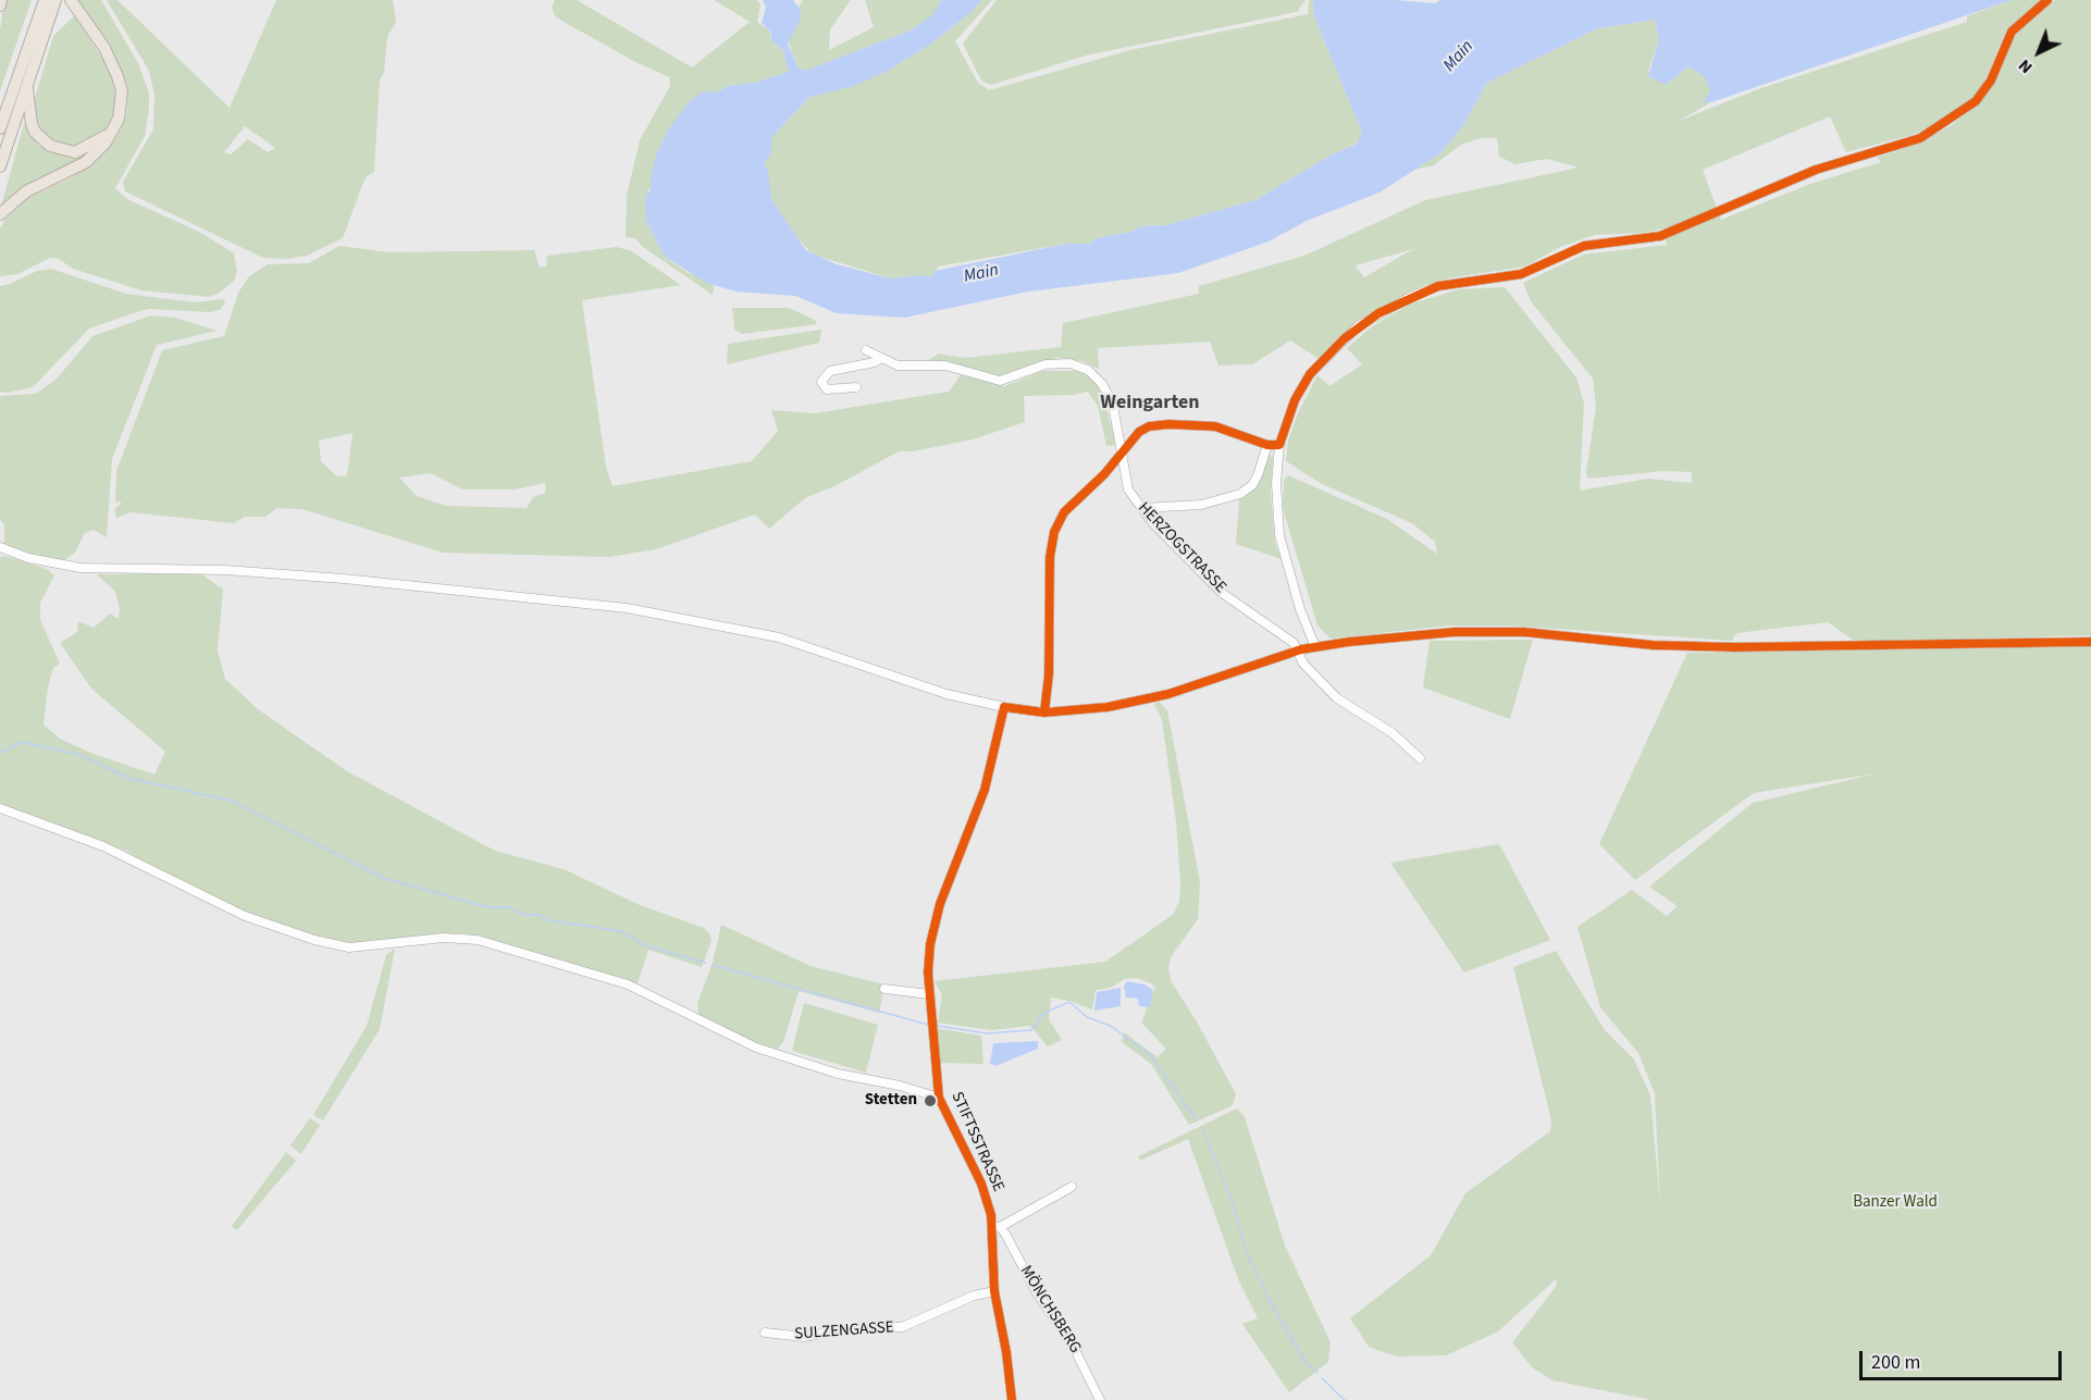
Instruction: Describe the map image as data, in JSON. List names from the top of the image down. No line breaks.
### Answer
{"streets":{"street":["HERZOGSTRASSE","STIFTSSTRASSE","MÖNCHSBERG","SULZENGASSE"]},"crossings":[["STIFTSSTRASSE","MÖNCHSBERG"],["STIFTSSTRASSE","SULZENGASSE"]],"districts":["Weingarten"],"water":["Main"],"parks":["Banzer Wald"],"places":["Stetten"],"scale_bar":"200 m","north":"bottom left"}
